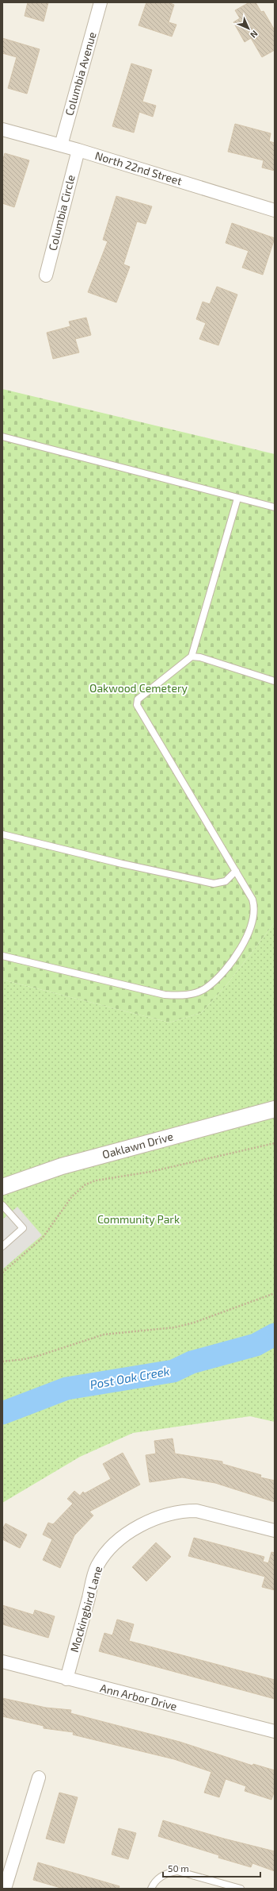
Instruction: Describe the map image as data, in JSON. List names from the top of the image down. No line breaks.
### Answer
{"streets":{"street":["Columbia Avenue","North 22nd Street","Columbia Circle","Oaklawn Drive","Mockingbird Lane","Ann Arbor Drive"]},"crossings":[["Columbia Avenue","North 22nd Street"],["North 22nd Street","Columbia Circle"],["Mockingbird Lane","Ann Arbor Drive"]],"water":["Post Oak Creek"],"parks":["Oakwood Cemetery","Community Park"],"scale_bar":"50 m","north":"bottom right"}
